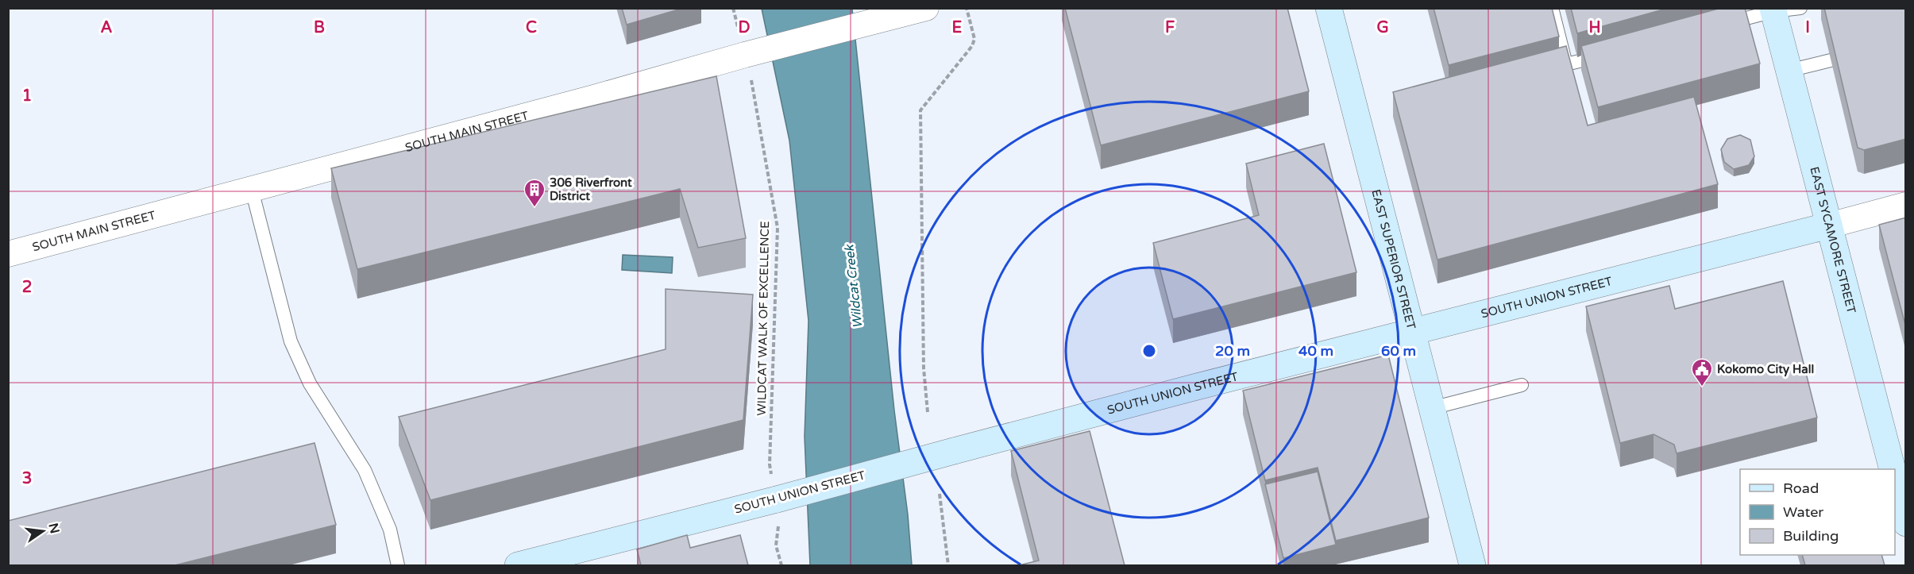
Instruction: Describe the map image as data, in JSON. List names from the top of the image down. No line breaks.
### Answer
{"streets":{"street":["SOUTH MAIN STREET","EAST SYCAMORE STREET","EAST SUPERIOR STREET","SOUTH UNION STREET"],"path":["WILDCAT WALK OF EXCELLENCE"]},"crossings":[["EAST SYCAMORE STREET","SOUTH UNION STREET"],["EAST SUPERIOR STREET","SOUTH UNION STREET"],["SOUTH UNION STREET","WILDCAT WALK OF EXCELLENCE"]],"water":["Wildcat Creek"],"places":{"building":["306 Riverfront District"],"public building":["Kokomo City Hall"]},"legend":["Road","Water","Building"],"north":"right","grid":{"columns":["A","B","C","D","E","F","G","H","I"],"rows":["1","2","3"]},"rings":["20 m","40 m","60 m"]}
